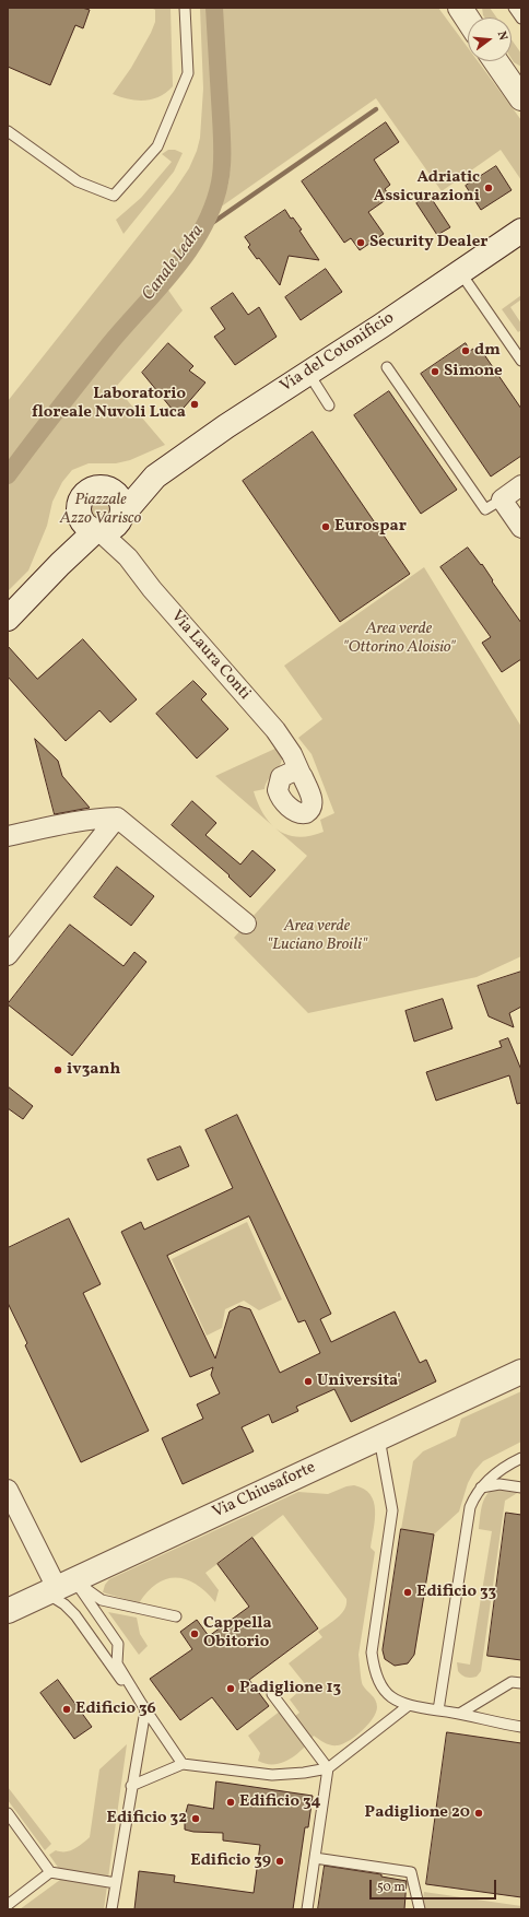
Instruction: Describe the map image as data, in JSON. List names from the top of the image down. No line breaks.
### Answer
{"streets":{"main road":["Via del Cotonificio","Via Chiusaforte"],"street":["Via Laura Conti"]},"crossings":[["Via del Cotonificio","Via Laura Conti"]],"water":["Canale Ledra"],"parks":["Piazzale Azzo Varisco","Area verde \"Ottorino Aloisio\"","Area verde \"Luciano Broili\""],"places":["Adriatic Assicurazioni","Security Dealer","dm","Simone","Laboratorio floreale Nuvoli Luca","Eurospar","iv3anh","Universita'","Edificio 33","Cappella Obitorio","Padiglione 13","Edificio 36","Edificio 34","Padiglione 20","Edificio 32","Edificio 39"],"scale_bar":"50 m","north":"right"}
